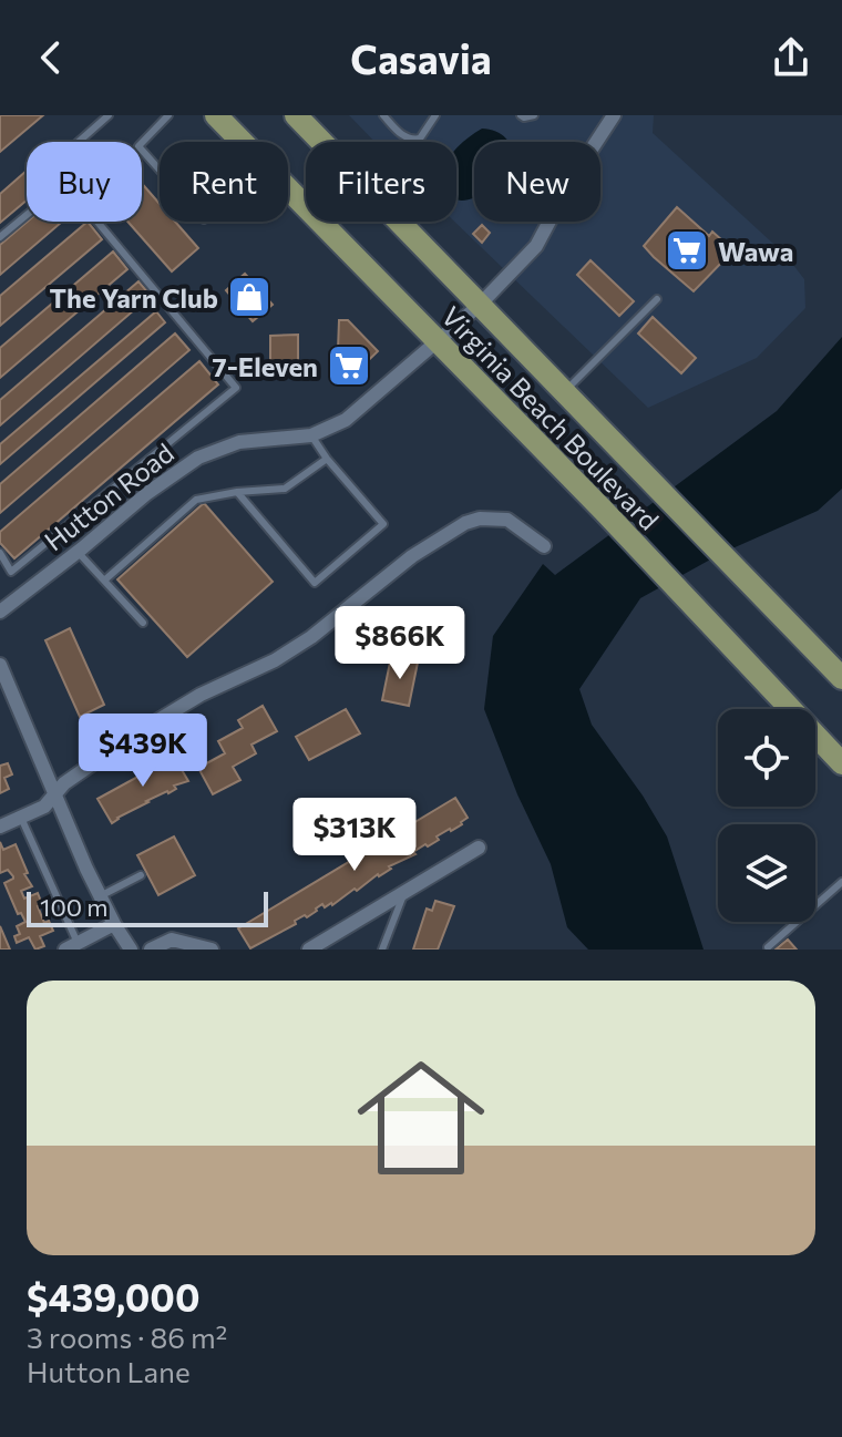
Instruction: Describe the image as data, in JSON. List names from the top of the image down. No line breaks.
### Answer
{"streets":{"main road":["Virginia Beach Boulevard"],"street":["Hutton Road"]},"crossings":[["Virginia Beach Boulevard","Hutton Road"]],"places":{"supermarket":["Wawa","7-Eleven"],"shop":["The Yarn Club"]},"scale_bar":"100 m","page":{"header":"Casavia","chip":["Buy","Rent","Filters","New"],"price":["$866K","$439K","$313K"],"scale":"100 m","list":[{"name":"$439,000","note":"3 rooms · 86 m² · Hutton Lane"}]}}
